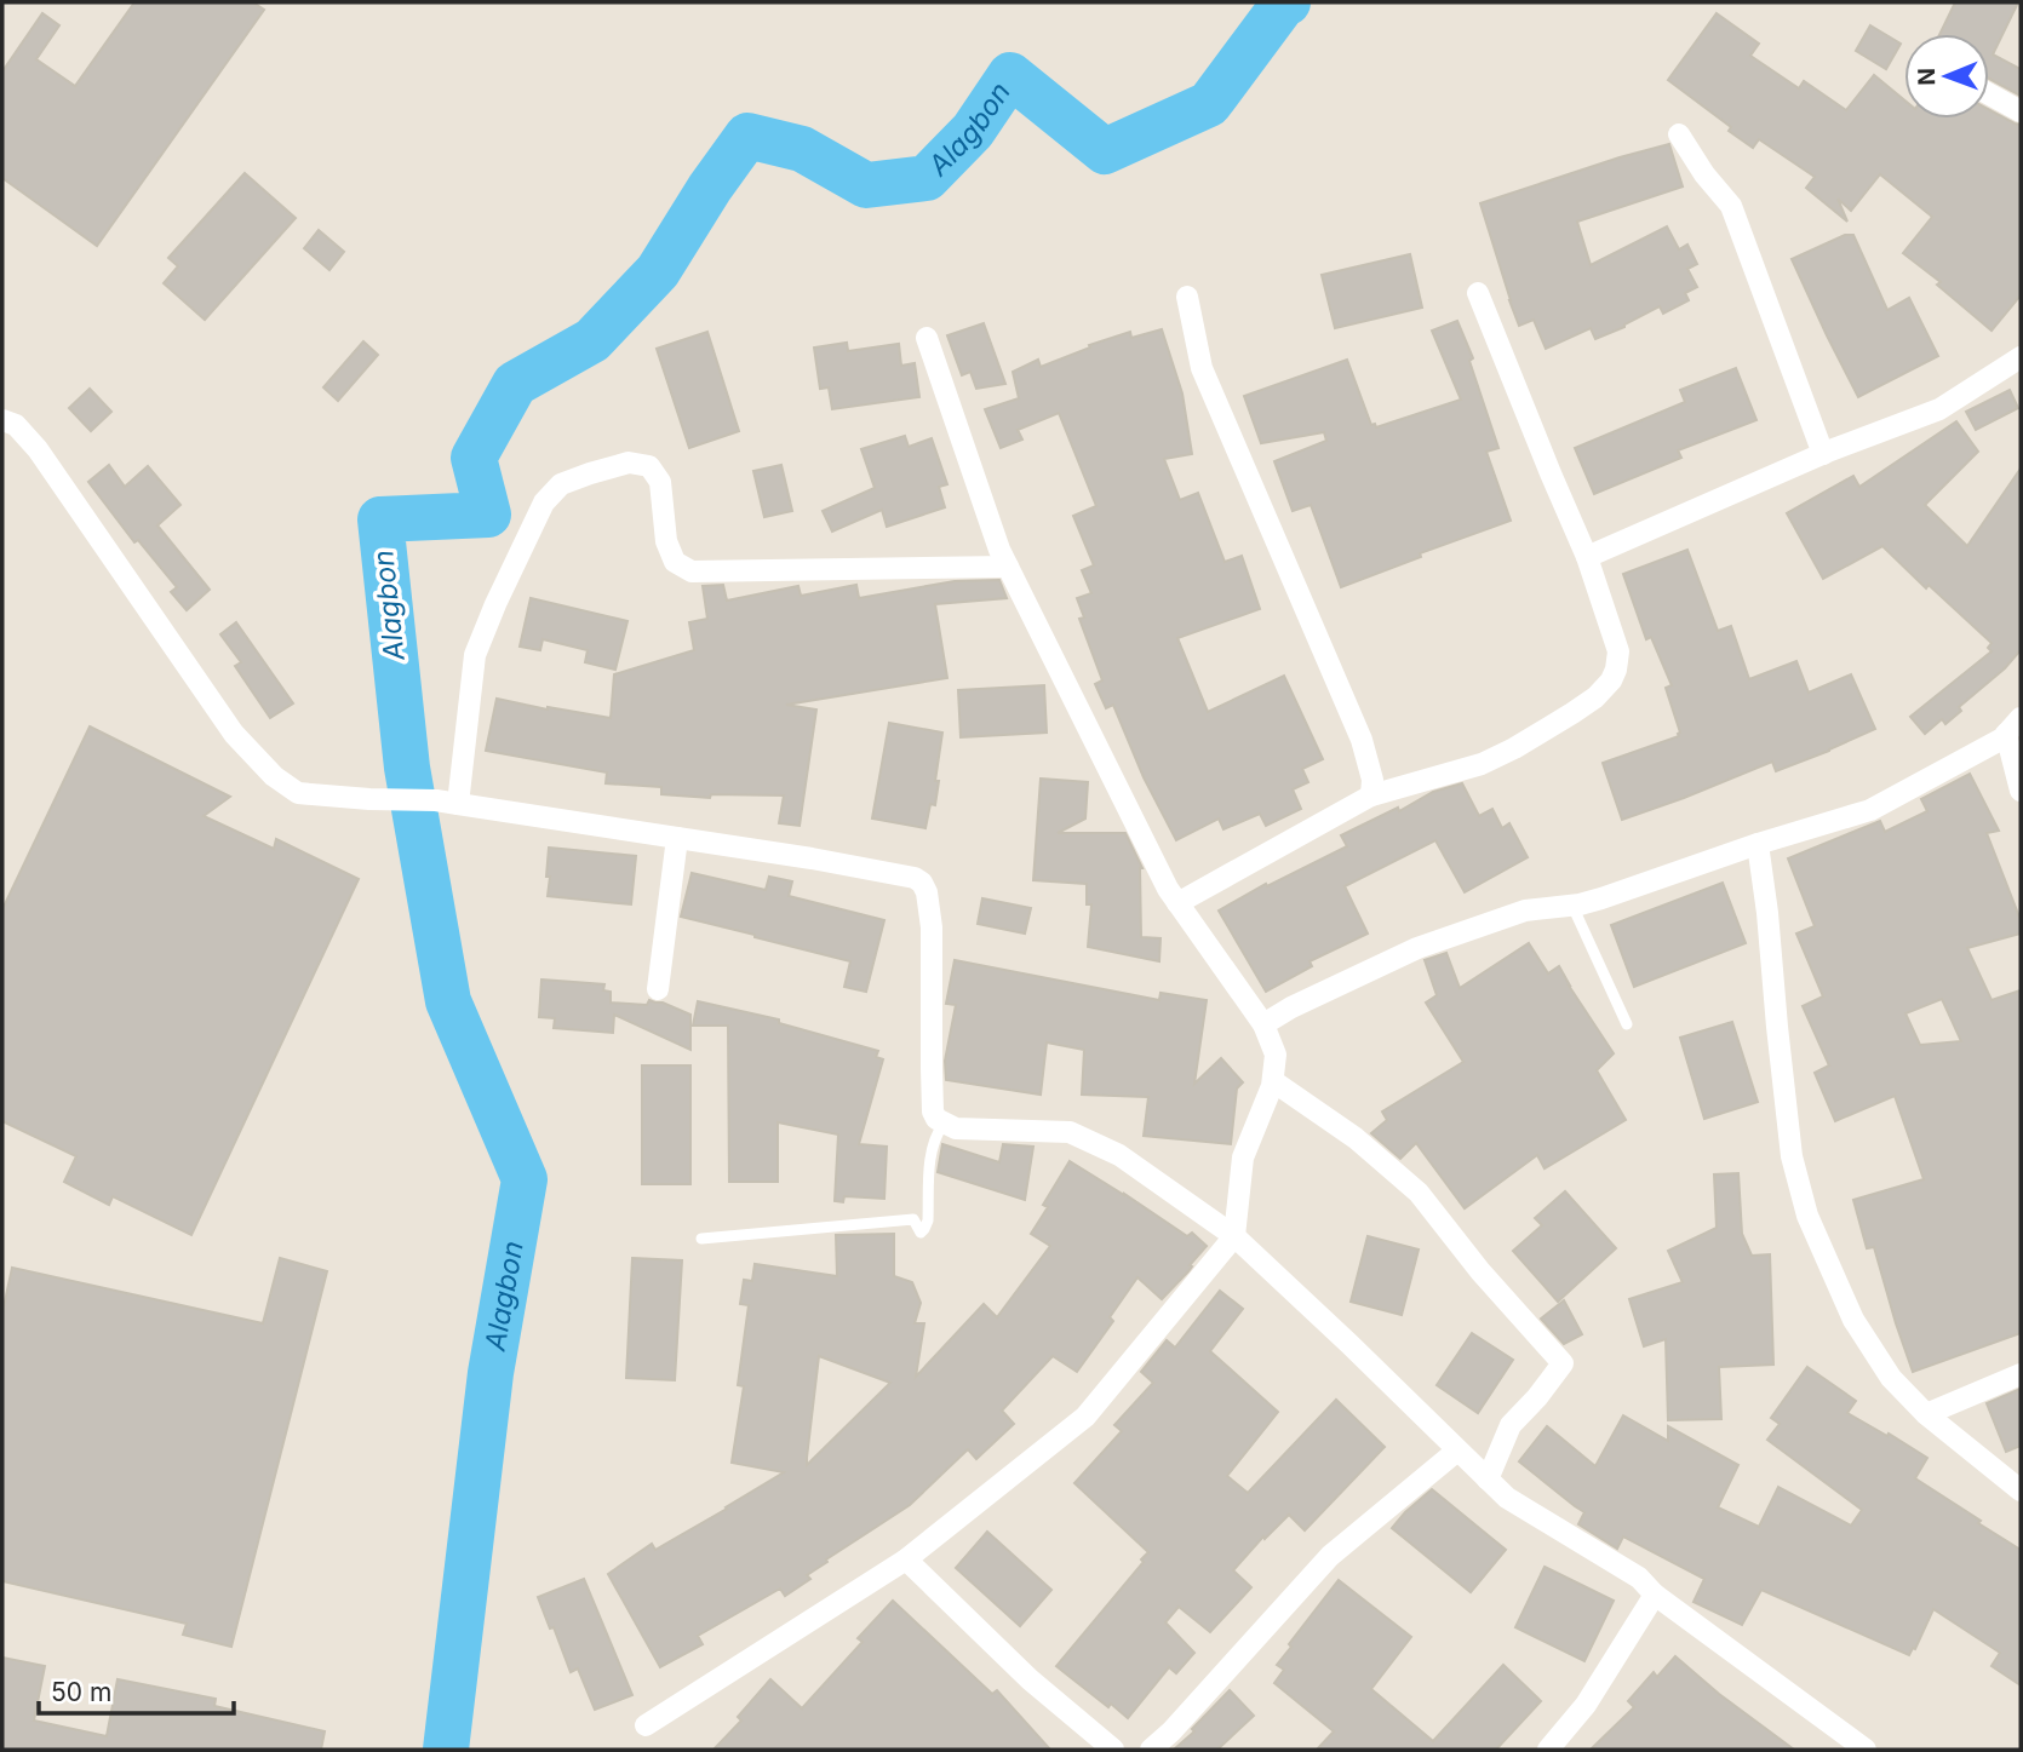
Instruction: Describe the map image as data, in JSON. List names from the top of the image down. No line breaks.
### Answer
{"water":["Alagbon"],"scale_bar":"50 m","north":"left"}
